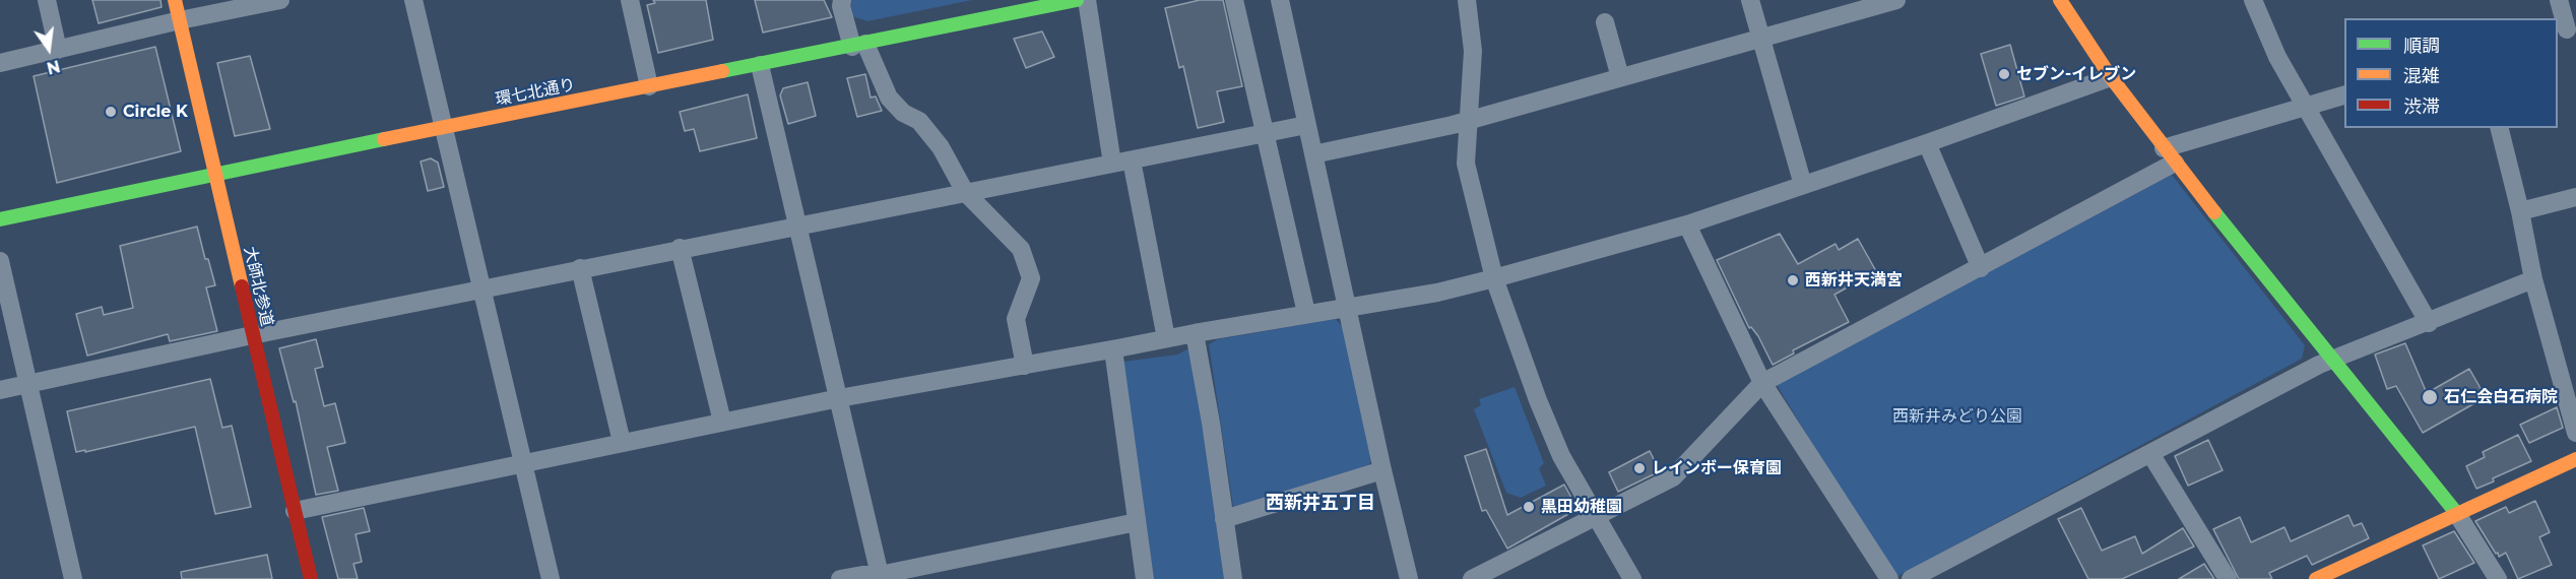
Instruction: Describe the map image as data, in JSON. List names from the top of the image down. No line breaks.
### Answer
{"streets":{"street":["環七北通り","大師北参道"]},"crossings":[["環七北通り","大師北参道"]],"districts":["西新井五丁目"],"parks":["西新井みどり公園"],"places":["セブン-イレブン","Circle K","西新井天満宮","石仁会白石病院","レインボー保育園","黒田幼稚園"],"legend":["順調","混雑","渋滞"],"north":"bottom"}
